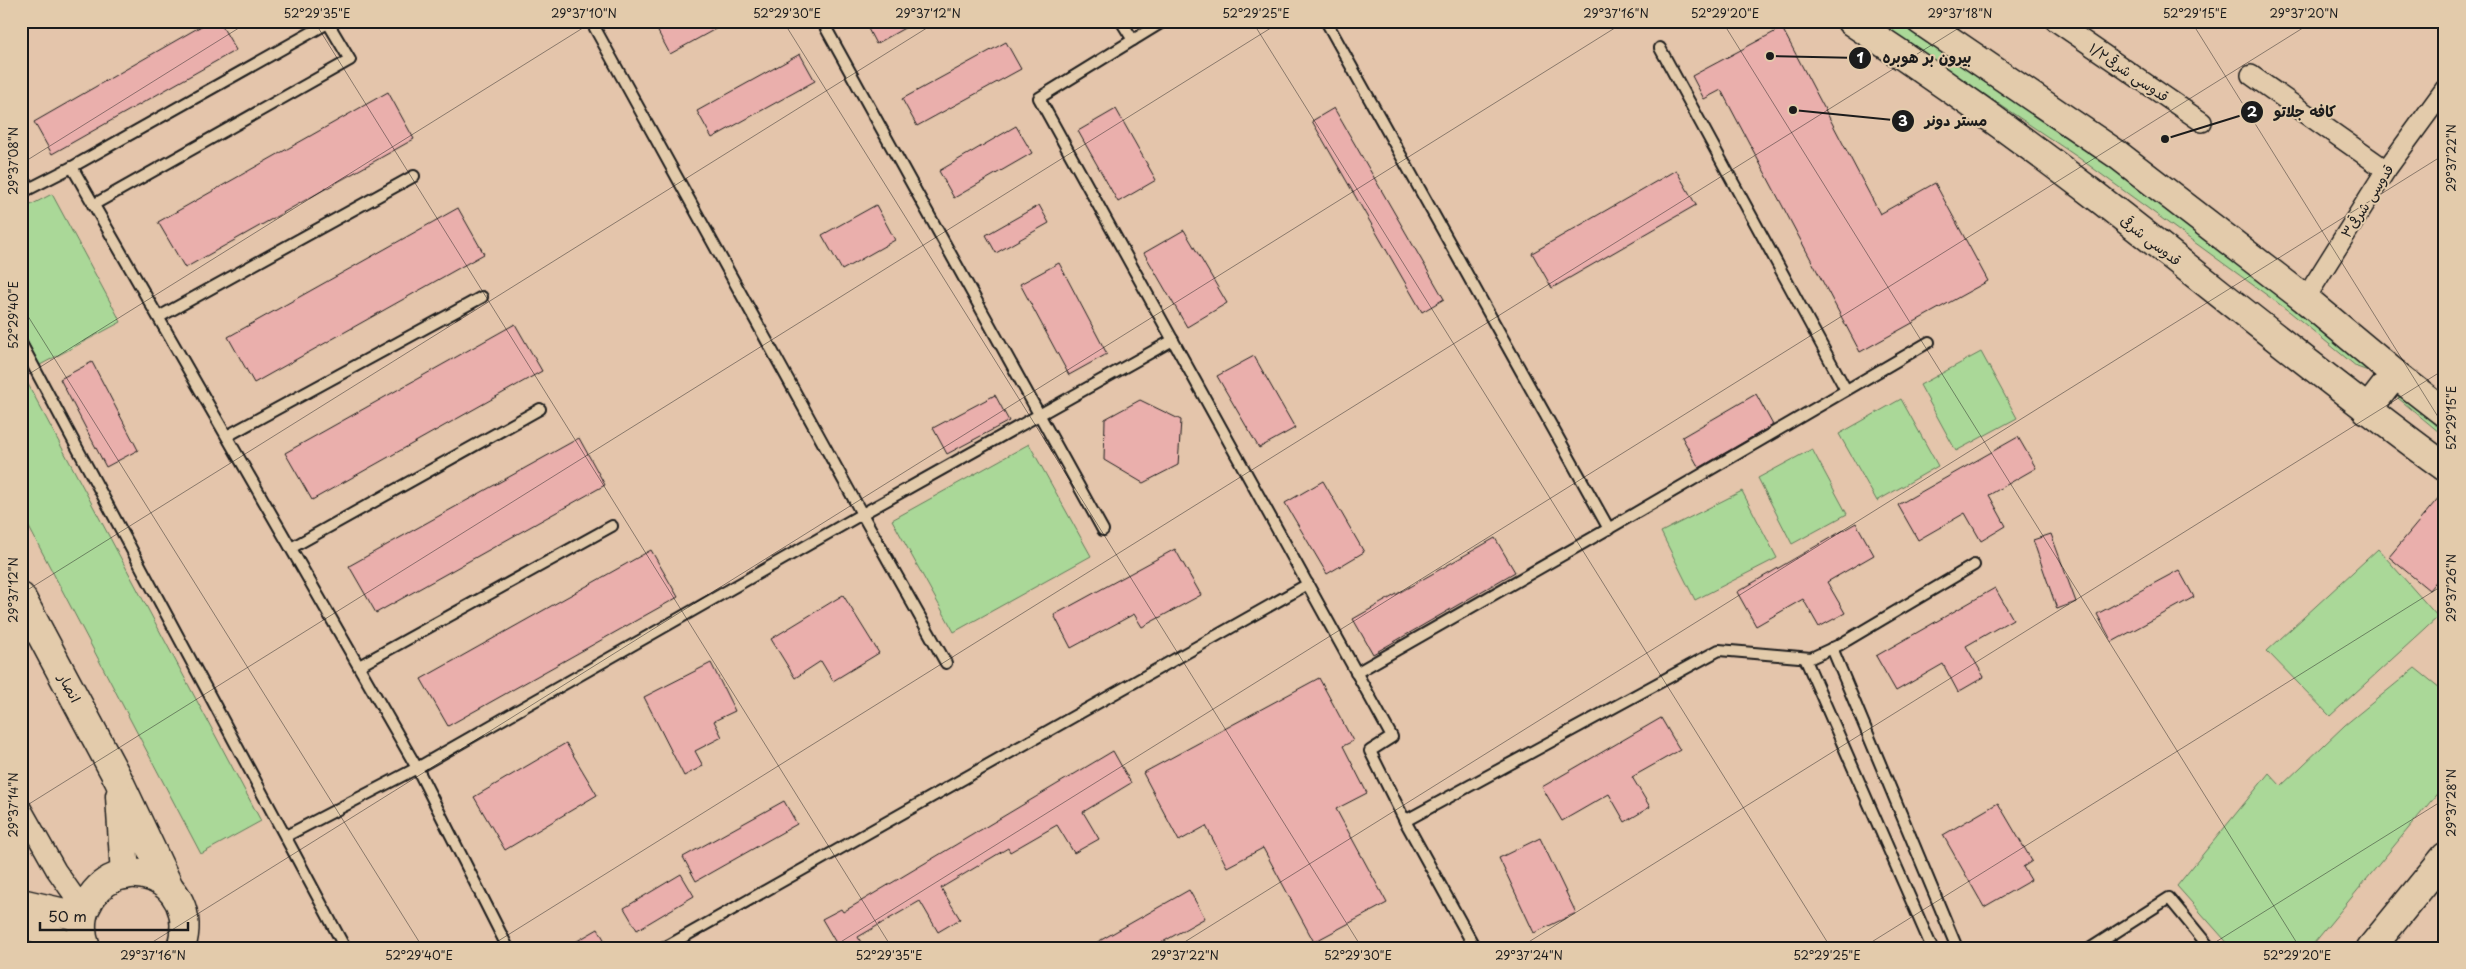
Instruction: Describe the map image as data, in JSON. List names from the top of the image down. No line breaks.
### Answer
{"streets":{"main road":["قدوسی شرقی","انصار"],"street":["قدوسی شرقی۱/۲","قدوسی شرقی۳"]},"places":["بیرون بر هوبره","مستر دونر","کافه جلاتو"],"scale_bar":"50 m","coordinates":["52°29'35\"E","29°37'10\"N","52°29'30\"E","29°37'12\"N","52°29'25\"E","29°37'16\"N","52°29'20\"E","29°37'18\"N","52°29'15\"E","29°37'20\"N","29°37'22\"N","29°37'08\"N","52°29'40\"E","29°37'26\"N","29°37'28\"N","29°37'14\"N","29°37'24\"N"]}
